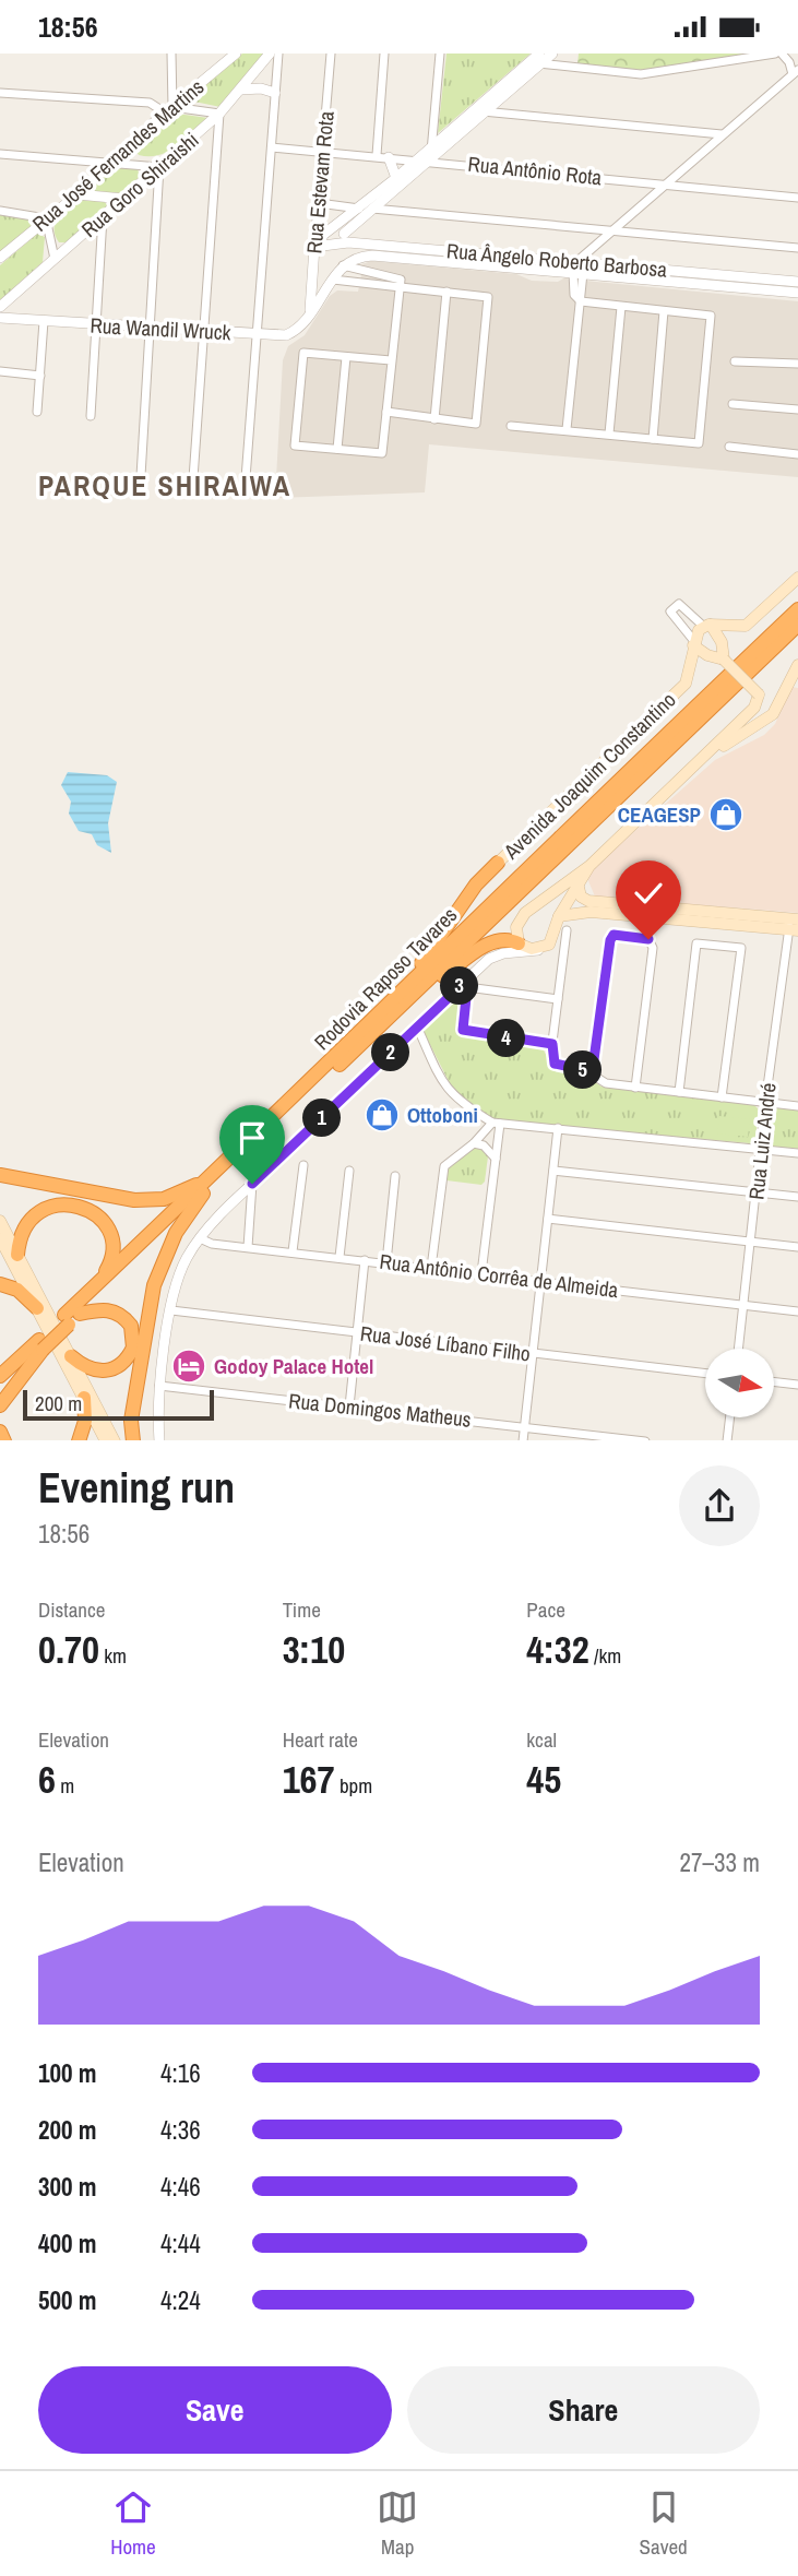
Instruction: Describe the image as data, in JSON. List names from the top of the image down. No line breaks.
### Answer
{"streets":{"highway":["Rodovia Raposo Tavares"],"main road":["Avenida Joaquim Constantino"],"street":["Rua José Fernandes Martins","Rua Antônio Rota","Rua Estevam Rota","Rua Goro Shiraishi","Rua Ângelo Roberto Barbosa","Rua Wandil Wruck","Rua Luiz André","Rua Antônio Corrêa de Almeida","Rua José Líbano Filho","Rua Domingos Matheus"]},"crossings":[["Rua Estevam Rota","Rua Ângelo Roberto Barbosa"],["Rua Estevam Rota","Rua Wandil Wruck"],["Rua Luiz André","Rua Antônio Corrêa de Almeida"]],"districts":["PARQUE SHIRAIWA"],"places":{"shop":["CEAGESP","Ottoboni"],"hotel":["Godoy Palace Hotel"]},"scale_bar":"200 m","north":"right","page":{"status":"18:56","pins":["3","4","2","5","1"],"scale":"200 m","heading":["Evening run","18:56"],"stats":[["Distance","0.70 km"],["Time","3:10"],["Pace","4:32 /km"],["Elevation","6 m"],["Heart rate","167 bpm"],["kcal","45"]],"chart":["Elevation","27–33 m"],"list":[{"name":"100 m","note":"4:16"},{"name":"200 m","note":"4:36"},{"name":"300 m","note":"4:46"},{"name":"400 m","note":"4:44"},{"name":"500 m","note":"4:24"}],"buttons":["Save","Share"],"tabs":["Home","Map","Saved"]}}
